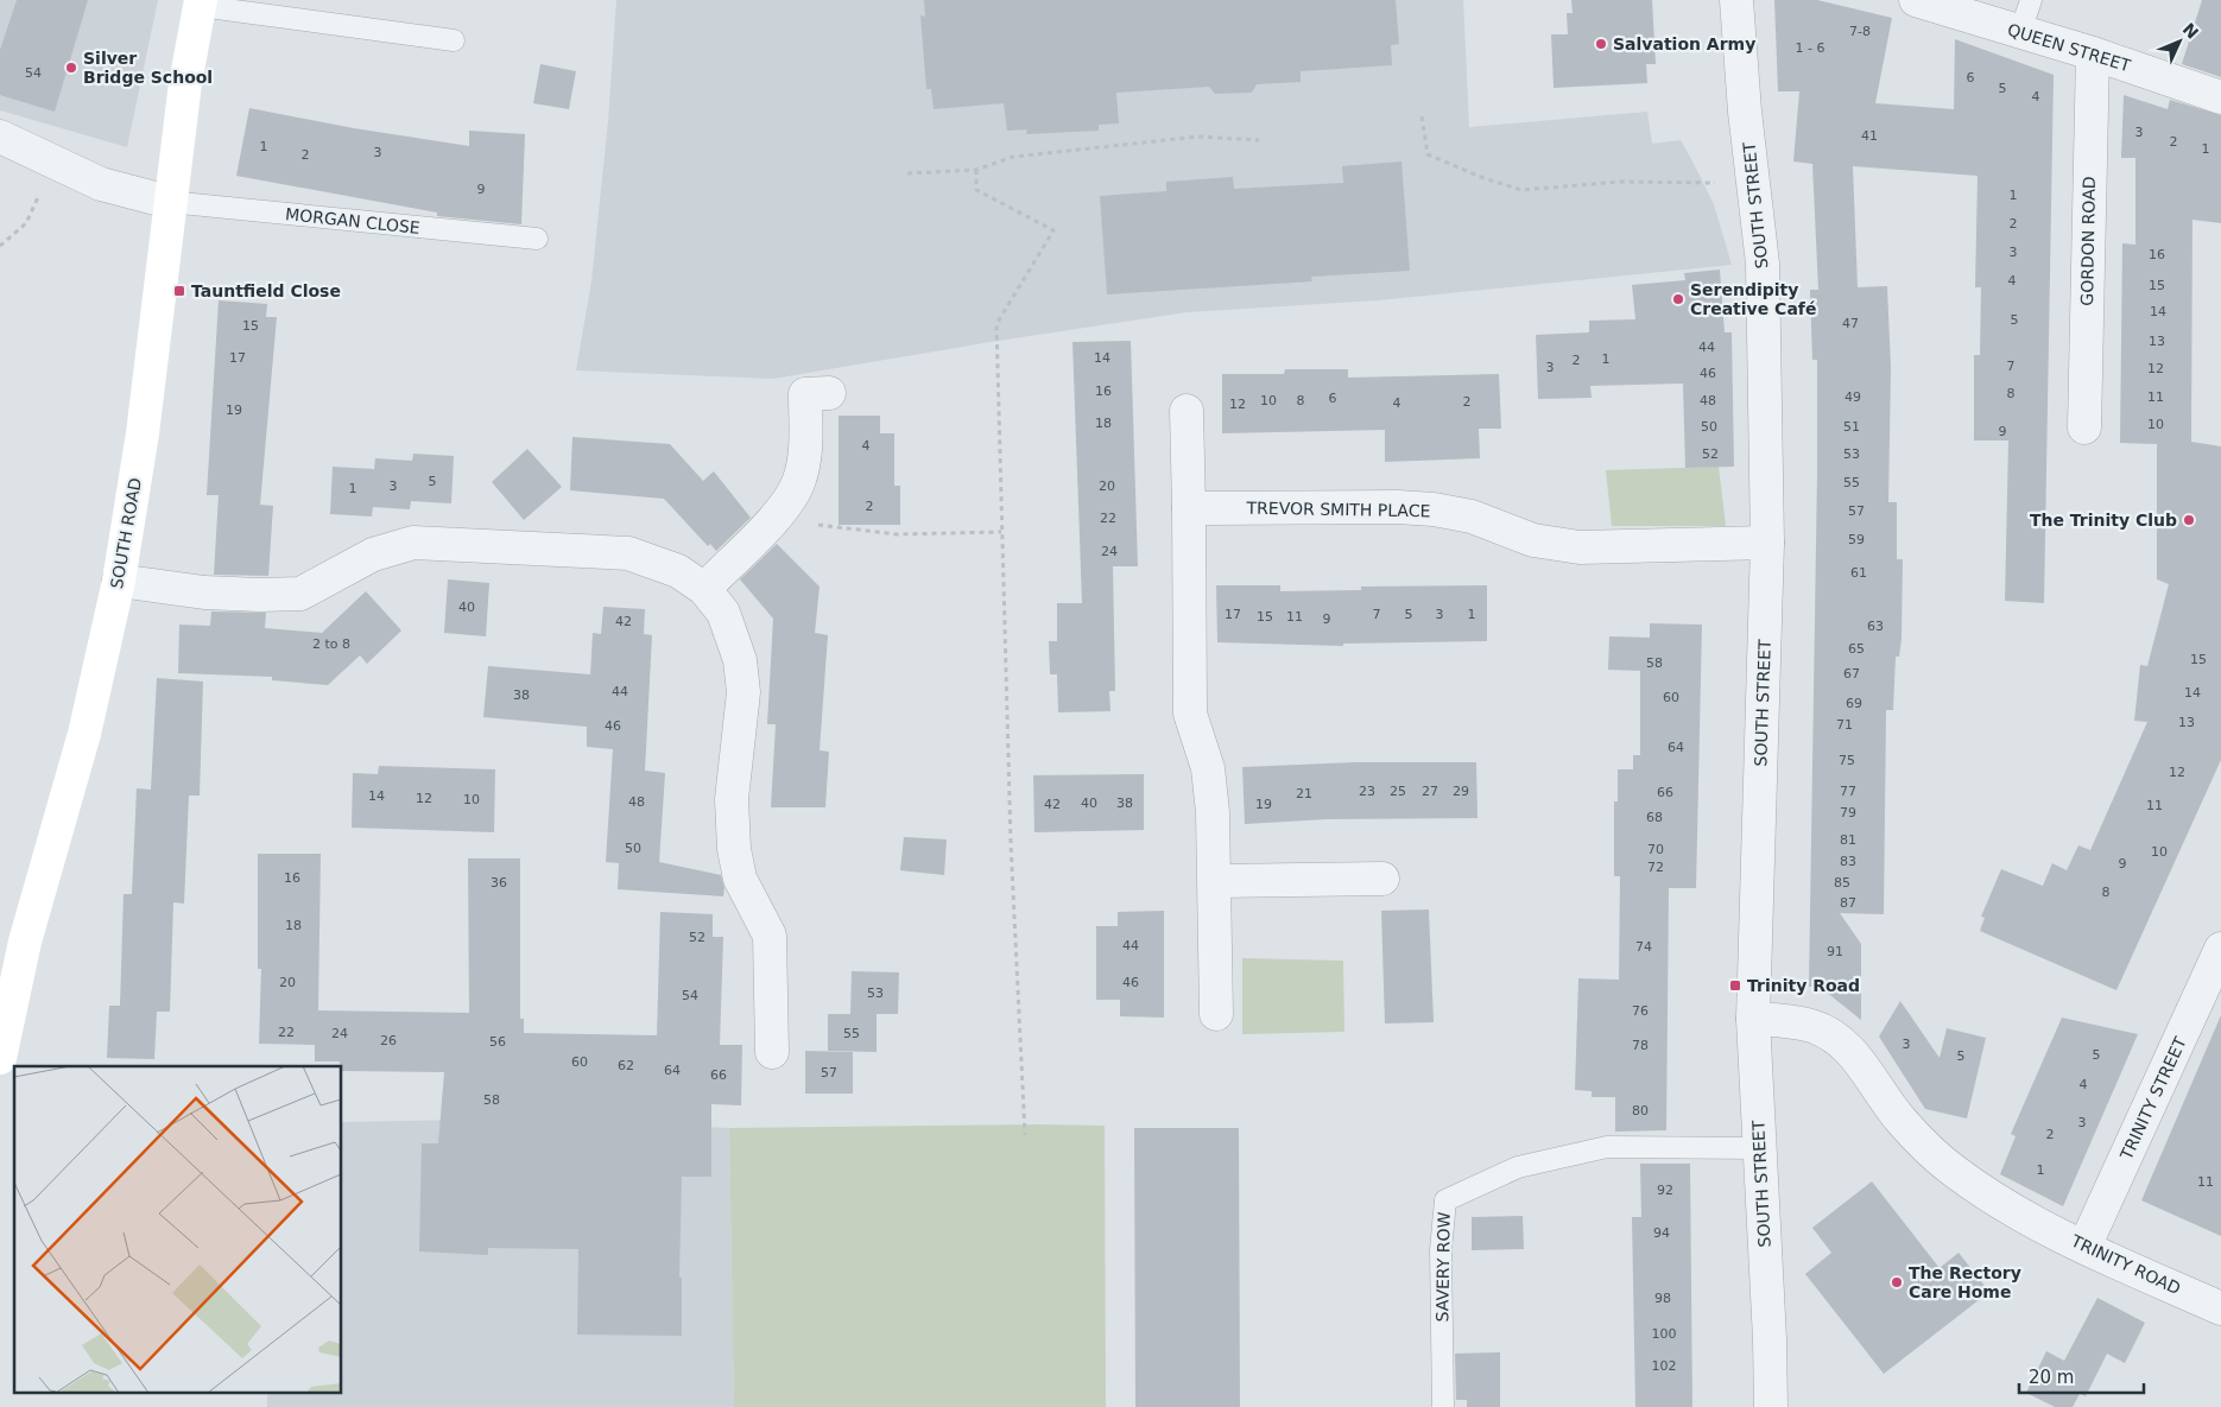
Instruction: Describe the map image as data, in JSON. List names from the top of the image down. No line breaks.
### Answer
{"streets":{"main road":["SOUTH ROAD"],"street":["QUEEN STREET","SOUTH STREET","GORDON ROAD","TREVOR SMITH PLACE","TRINITY STREET","TRINITY ROAD"],"lane":["MORGAN CLOSE","SAVERY ROW"]},"crossings":[["QUEEN STREET","GORDON ROAD"],["SOUTH STREET","TREVOR SMITH PLACE"],["SOUTH STREET","TRINITY ROAD"],["SOUTH STREET","SAVERY ROW"],["MORGAN CLOSE","SOUTH ROAD"],["TRINITY STREET","TRINITY ROAD"]],"places":{"other":["Salvation Army","Silver Bridge School","Serendipity Creative Café","The Trinity Club","The Rectory Care Home"],"transit":["Tauntfield Close","Trinity Road"]},"house_numbers":["7-8","1 - 6","54","6","5","4","3","41","2","1","1","3","2","9","1","2","3","16","4","15","14","5","47","15","13","44","17","14","1","2","7","3","12","46","16","8","49","11","6","10","8","48","2","4","12","19","18","10","50","51","9","4","52","53","5","55","3","20","1","2","57","22","59","24","61","40","17","7","5","3","1","15","11","9","42","63","2 to 8","65","15","58","67","44","14","38","60","69","13","71","46","64","75","12","23","25","27","29","77","66","21","14","12","10","48","40","38","42","19","11","79","68","81","50","70","10","83","9","72","16","36","85","8","87","18","52","44","74","91","20","46","53","54","76","22","24","55","26","56","3","78","5","5","60","62","64","57","66","4","58","80","3","2","1","11","92","94","98","100","102"],"scale_bar":"20 m","north":"top right"}
